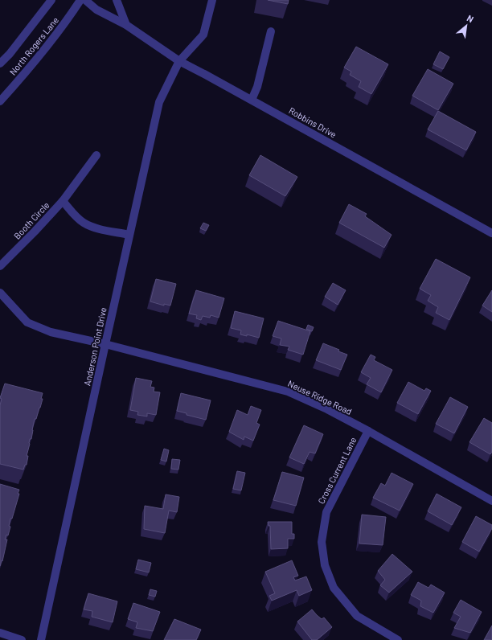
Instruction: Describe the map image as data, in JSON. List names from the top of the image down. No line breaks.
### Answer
{"streets":{"street":["North Rogers Lane","Robbins Drive","Booth Circle","Anderson Point Drive","Neuse Ridge Road","Cross Current Lane"]},"crossings":[["Robbins Drive","Anderson Point Drive"],["Booth Circle","Anderson Point Drive"],["Anderson Point Drive","Neuse Ridge Road"],["Neuse Ridge Road","Cross Current Lane"]],"north":"top right"}
